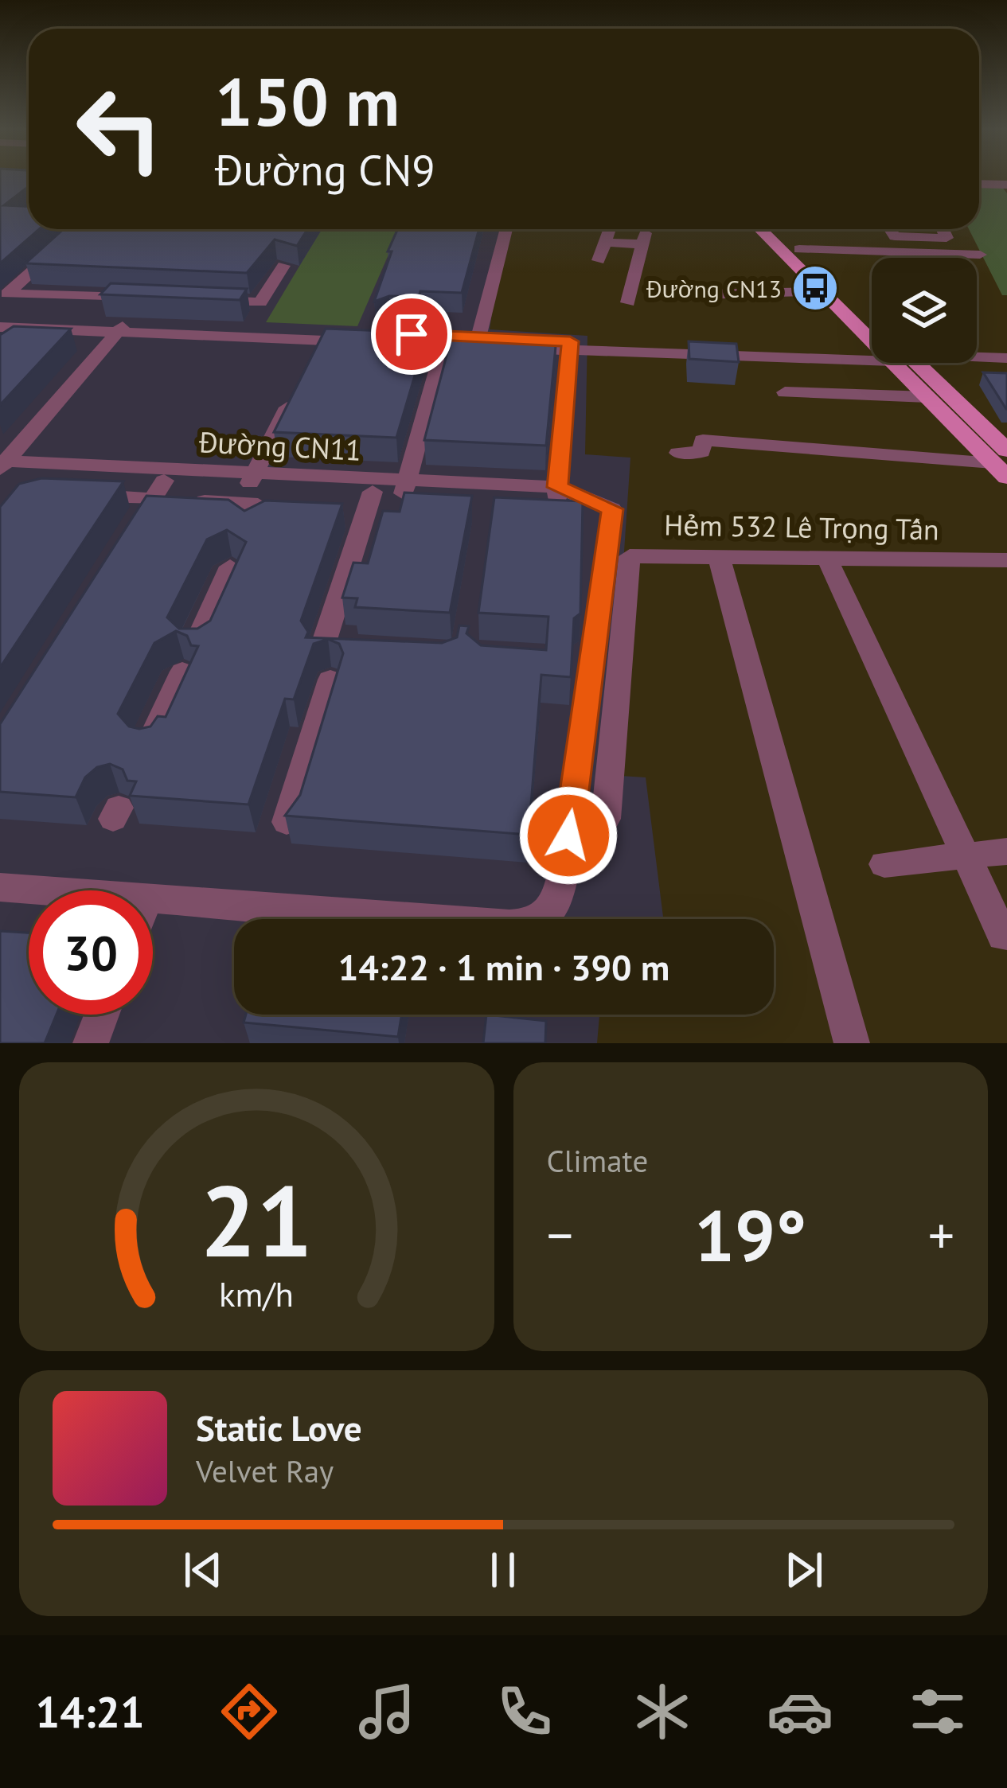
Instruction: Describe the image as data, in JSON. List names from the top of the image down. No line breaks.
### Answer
{"streets":{"street":["Đường CN11","Hẻm 532 Lê Trọng Tấn"]},"places":{"bus stop":["Đường CN13"]},"page":{"turn":["150 m","Đường CN9"],"limit":"30","trip":"14:22 · 1 min · 390 m","tile":"Climate","heat":["−","19°","+"],"song":["Static Love","Velvet Ray"],"tabs":"14:21","gauge":["21","km/h"]}}
